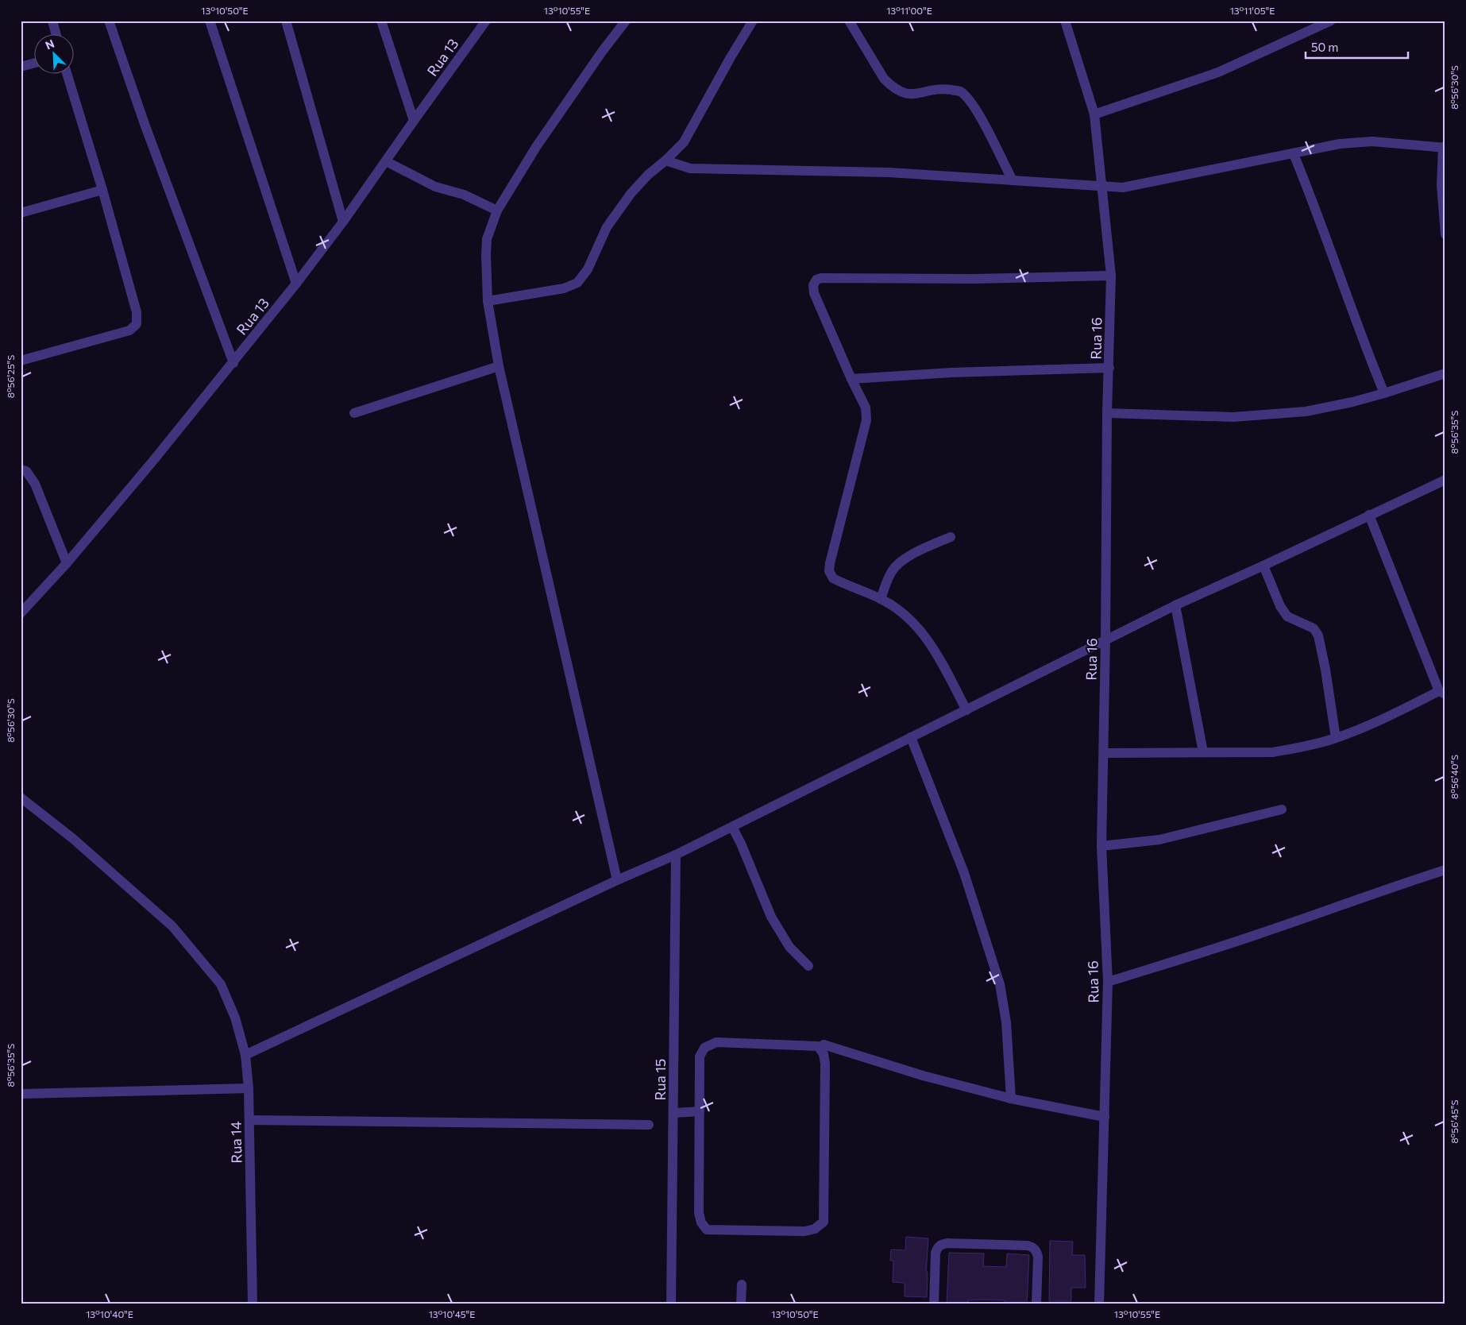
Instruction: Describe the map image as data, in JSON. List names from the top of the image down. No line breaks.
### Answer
{"streets":{"street":["Rua 13","Rua 16","Rua 15","Rua 14"]},"scale_bar":"50 m","north":"top left","coordinates":["13°10'50\"E","13°10'55\"E","13°11'00\"E","13°11'05\"E","8°56'30\"S","8°56'25\"S","8°56'35\"S","8°56'40\"S","8°56'45\"S","13°10'40\"E","13°10'45\"E"]}
